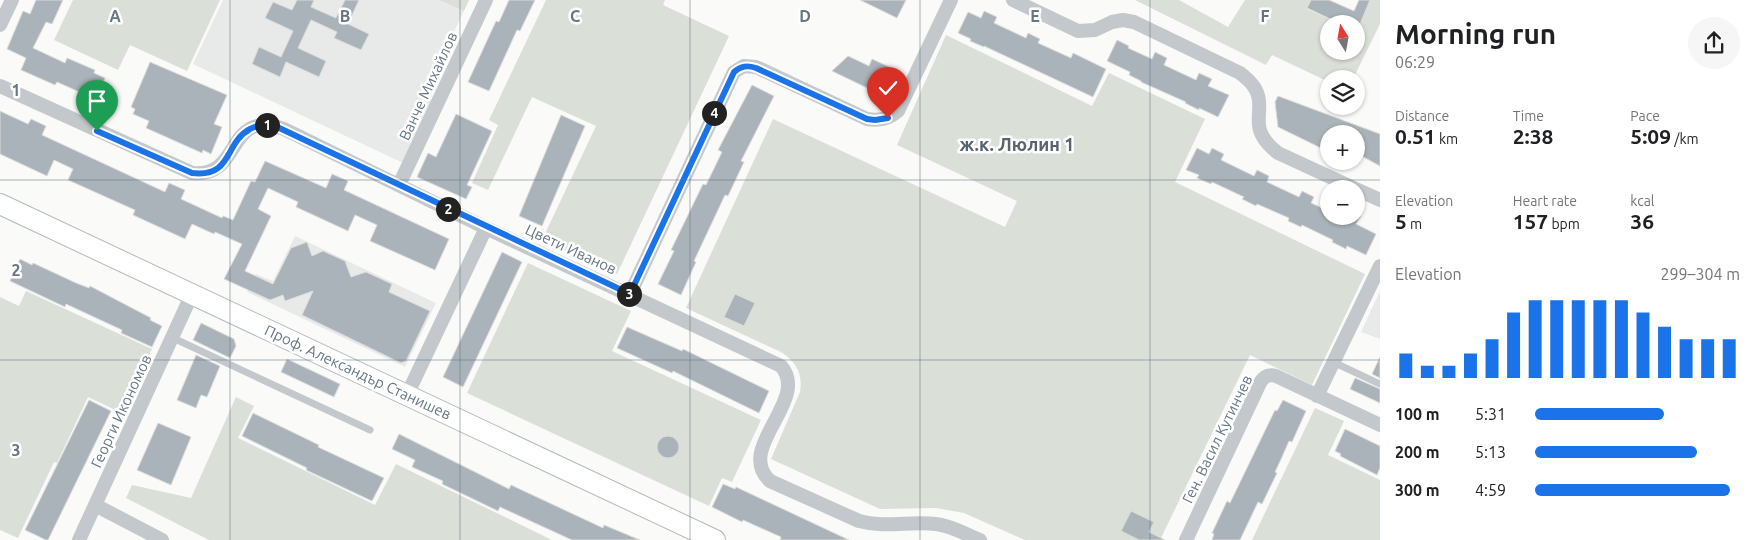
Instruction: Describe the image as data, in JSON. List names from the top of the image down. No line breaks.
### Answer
{"streets":{"street":["Ванче Михайлов","Цвети Иванов","Проф. Александър Станишев","Георги Икономов","Ген. Васил Кутинчев"]},"crossings":[["Ванче Михайлов","Цвети Иванов"],["Проф. Александър Станишев","Георги Икономов"]],"districts":["ж.к. Люлин 1"],"north":"top","page":{"heading":["Morning run","06:29"],"map_buttons":["+","−"],"stats":[["Distance","0.51 km"],["Time","2:38"],["Pace","5:09 /km"],["Elevation","5 m"],["Heart rate","157 bpm"],["kcal","36"]],"pins":["4","1","2","3"],"chart":["Elevation","299–304 m"],"list":[{"name":"100 m","note":"5:31"},{"name":"200 m","note":"5:13"},{"name":"300 m","note":"4:59"}]},"grid":{"columns":["A","B","C","D","E","F"],"rows":["1","2","3"]}}
